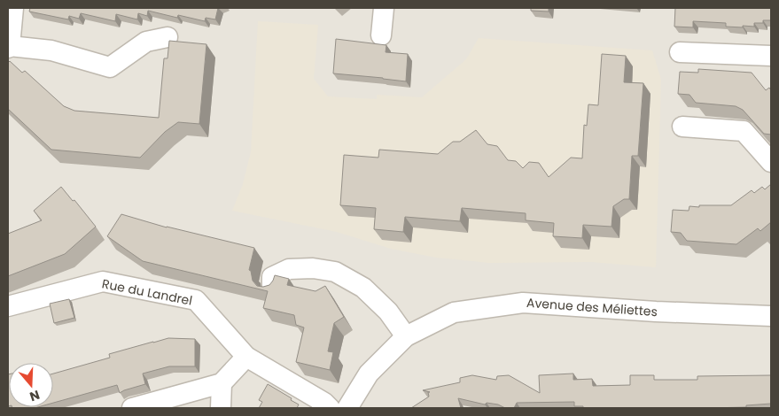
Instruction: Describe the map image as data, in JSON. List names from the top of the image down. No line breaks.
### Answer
{"streets":{"street":["Rue du Landrel","Avenue des Méliettes"]},"north":"bottom"}
